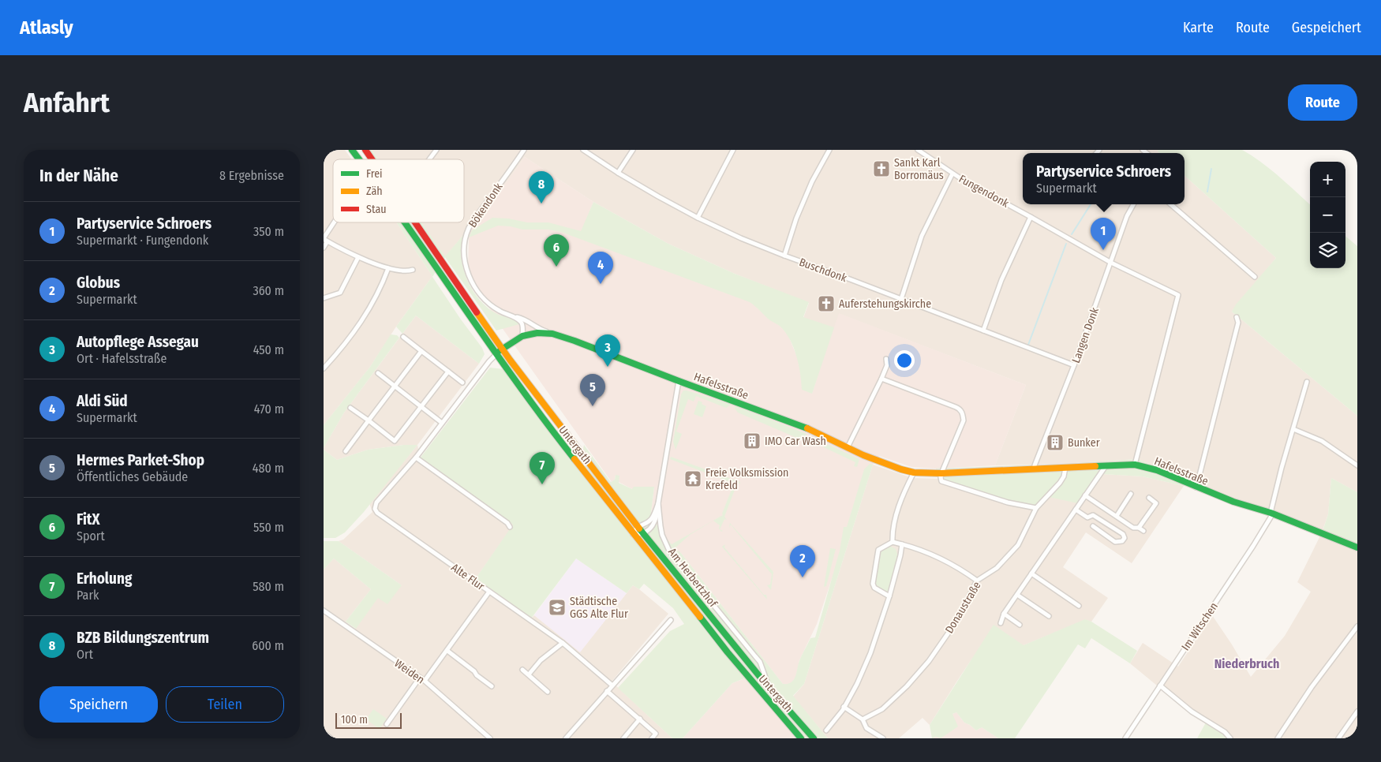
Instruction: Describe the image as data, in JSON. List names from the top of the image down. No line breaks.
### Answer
{"streets":{"main road":["Hafelsstraße","Untergath"],"street":["Fungendonk","Bökendonk","Buschdonk","Langen Donk","Alte Flur","Am Herbertzhof","Donaustraße","Im Witschen","Weiden"]},"crossings":[["Fungendonk","Langen Donk"],["Fungendonk","Hafelsstraße"],["Bökendonk","Hafelsstraße"],["Buschdonk","Langen Donk"],["Langen Donk","Hafelsstraße"],["Hafelsstraße","Untergath"],["Hafelsstraße","Am Herbertzhof"],["Hafelsstraße","Donaustraße"],["Hafelsstraße","Im Witschen"],["Untergath","Am Herbertzhof"]],"districts":["Niederbruch"],"places":{"church":["Sankt Karl Borromäus","Auferstehungskirche"],"building":["IMO Car Wash","Bunker"],"temple":["Freie Volksmission Krefeld"],"school or university":["Städtische GGS Alte Flur"]},"legend":["Frei","Zäh","Stau"],"scale_bar":"100 m","page":{"header":"Atlasly","nav":["Karte","Route","Gespeichert"],"buttons":["Route",["Speichern","Teilen"]],"title":"Anfahrt","heading":["In der Nähe","8 Ergebnisse"],"popup":["Partyservice Schroers","Supermarkt"],"map_buttons":["+","−"],"pins":["8","1","6","4","3","5","7","2"],"list":[{"mark":"1","name":"Partyservice Schroers","note":"Supermarkt · Fungendonk","value":"350 m"},{"mark":"2","name":"Globus","note":"Supermarkt","value":"360 m"},{"mark":"3","name":"Autopflege Assegau","note":"Ort · Hafelsstraße","value":"450 m"},{"mark":"4","name":"Aldi Süd","note":"Supermarkt","value":"470 m"},{"mark":"5","name":"Hermes Parket-Shop","note":"Öffentliches Gebäude","value":"480 m"},{"mark":"6","name":"FitX","note":"Sport","value":"550 m"},{"mark":"7","name":"Erholung","note":"Park","value":"580 m"},{"mark":"8","name":"BZB Bildungszentrum","note":"Ort","value":"600 m"}],"scale":"100 m"}}
